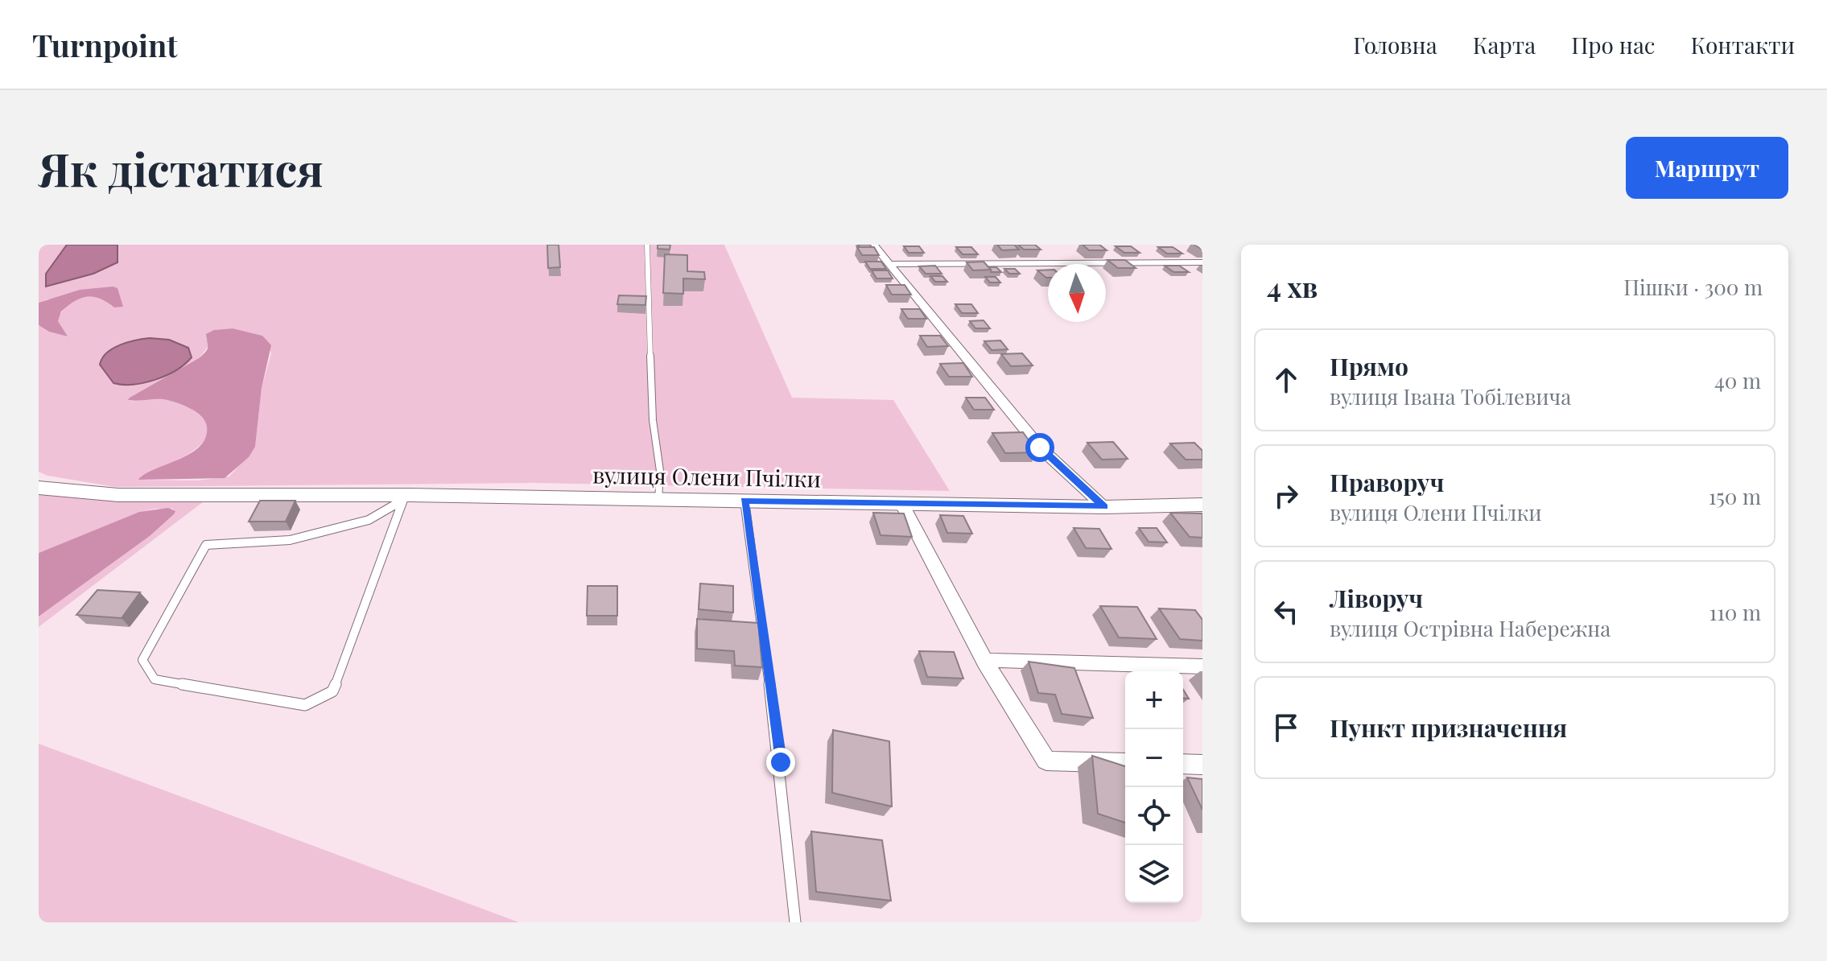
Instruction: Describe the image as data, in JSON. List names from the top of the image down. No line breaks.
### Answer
{"streets":{"street":["вулиця Олени Пчілки"]},"north":"bottom","page":{"header":"Turnpoint","nav":["Головна","Карта","Про нас","Контакти"],"buttons":"Маршрут","title":"Як дістатися","heading":["4 хв","Пішки · 300 m"],"list":[["Прямо","вулиця Івана Тобілевича","40 m"],["Праворуч","вулиця Олени Пчілки","150 m"],["Ліворуч","вулиця Острівна Набережна","110 m"],"Пункт призначення"],"map_buttons":["+","−"]}}
